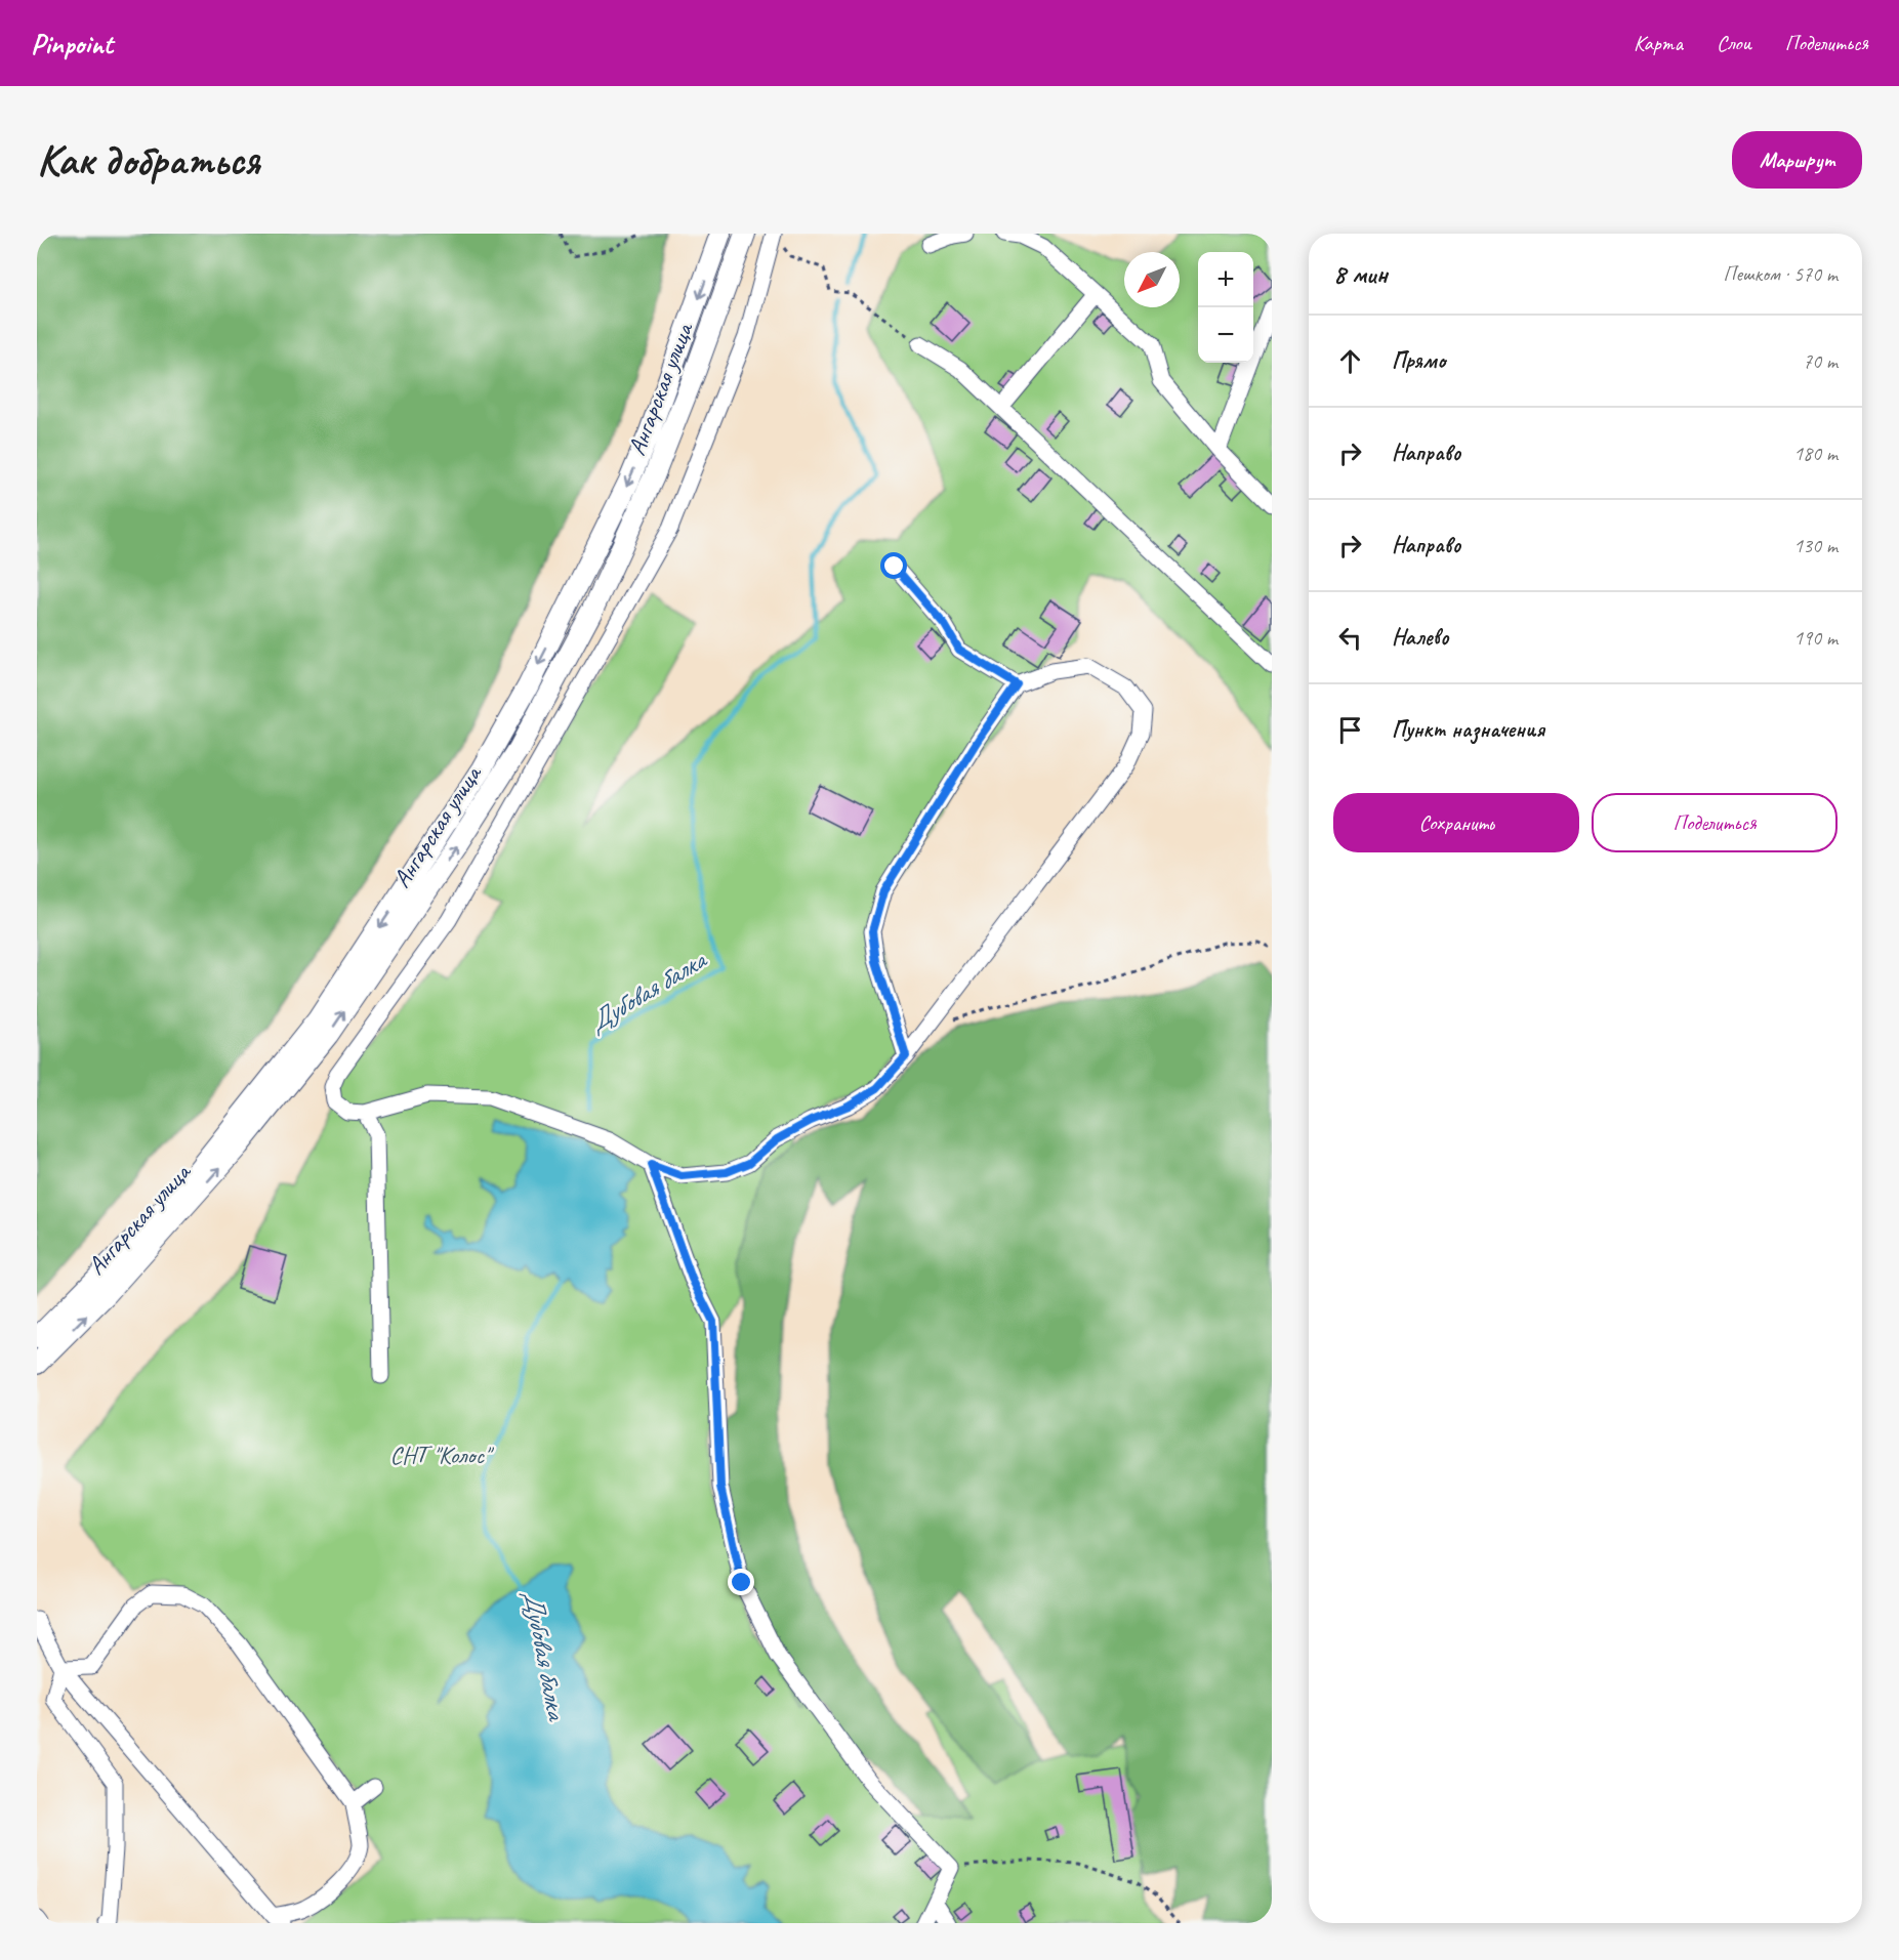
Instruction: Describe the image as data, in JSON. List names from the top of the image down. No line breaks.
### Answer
{"streets":{"main road":["Ангарская улица"]},"water":["Дубовая балка"],"parks":["СНТ \"Колос\""],"north":"bottom left","page":{"header":"Pinpoint","nav":["Карта","Слои","Поделиться"],"buttons":["Маршрут",["Сохранить","Поделиться"]],"title":"Как добраться","heading":["8 мин","Пешком · 570 m"],"map_buttons":["+","−"],"list":[["Прямо","70 m"],["Направо","180 m"],["Направо","130 m"],["Налево","190 m"],"Пункт назначения"]}}
